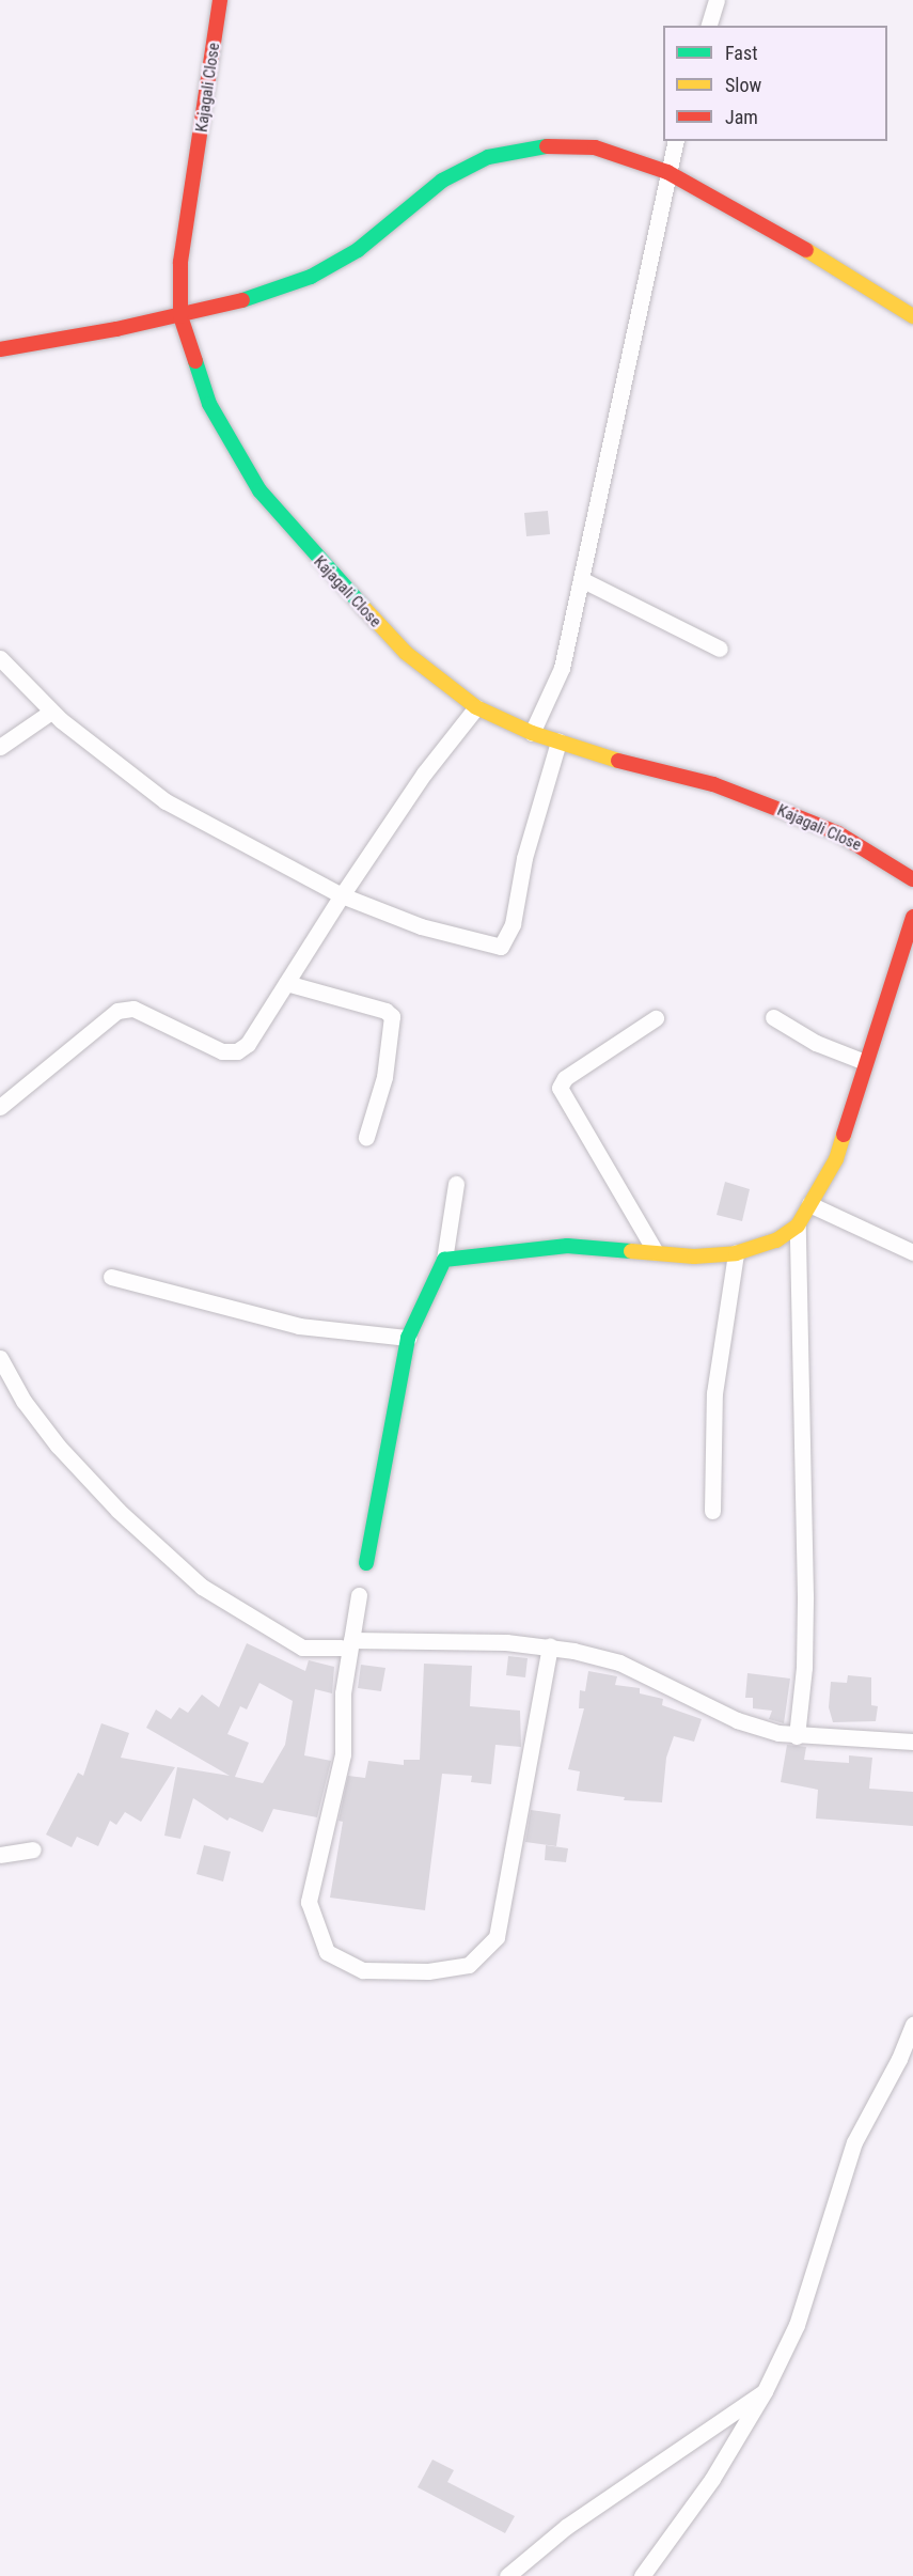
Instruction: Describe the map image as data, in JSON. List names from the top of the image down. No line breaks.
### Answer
{"streets":{"street":["Kajagali Close"]},"legend":["Fast","Slow","Jam"]}
